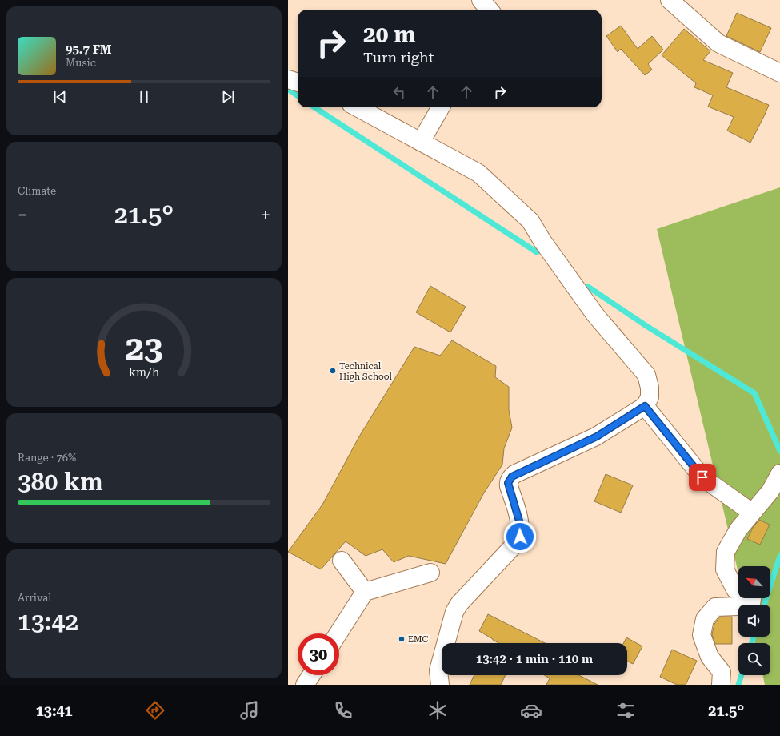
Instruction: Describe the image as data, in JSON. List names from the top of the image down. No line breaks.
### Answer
{"places":["Technical High School","EMC"],"north":"top left","page":{"turn":["20 m","Turn right"],"song":["95.7 FM","Music"],"tile":["Climate",["Range · 76%","380 km"],["Arrival","13:42"]],"heat":["−","21.5°","+"],"limit":"30","trip":"13:42 · 1 min · 110 m","tabs":["13:41","21.5°"],"gauge":["23","km/h"]}}
